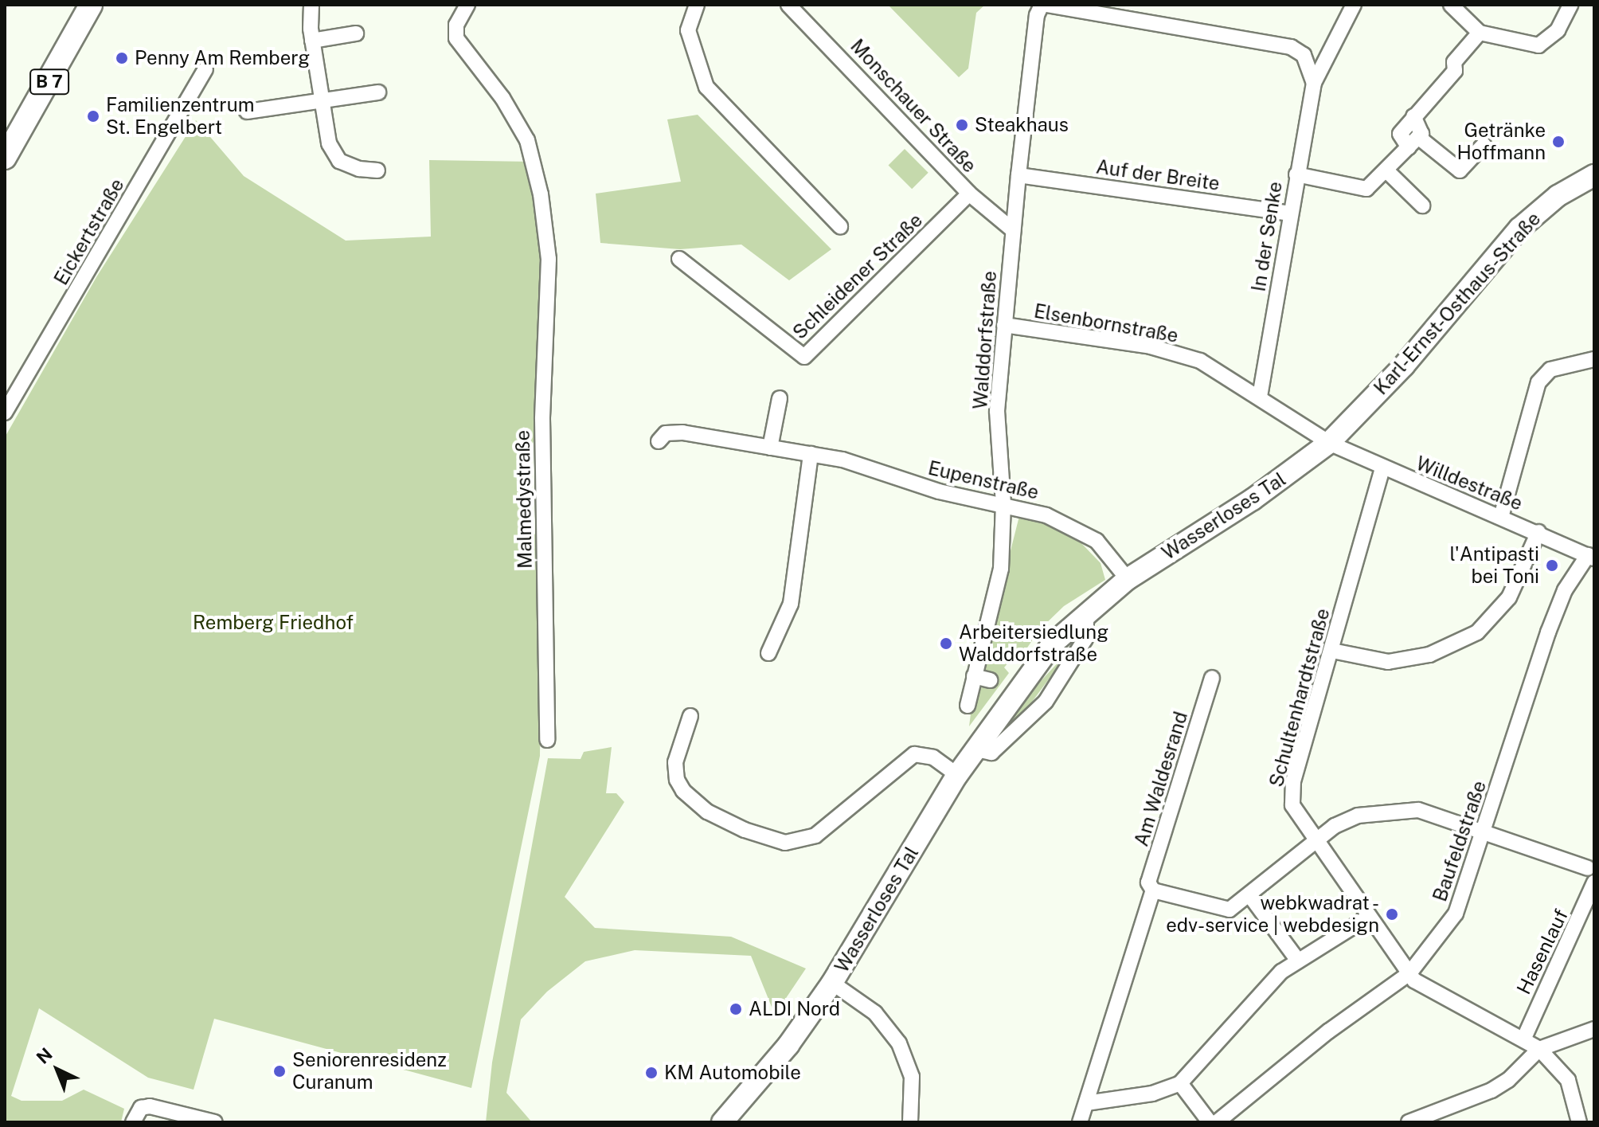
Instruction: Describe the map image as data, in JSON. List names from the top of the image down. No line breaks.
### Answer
{"streets":{"main road":["B 7","Karl-Ernst-Osthaus-Straße","Wasserloses Tal"],"street":["Monschauer Straße","Auf der Breite","Eickertstraße","In der Senke","Schleidener Straße","Elsenbornstraße","Walddorfstraße","Eupenstraße","Willdestraße","Malmedystraße","Schultenhardtstraße","Am Waldesrand","Baufeldstraße","Hasenlauf"]},"crossings":[["Monschauer Straße","Schleidener Straße"],["Monschauer Straße","Walddorfstraße"],["Auf der Breite","In der Senke"],["Auf der Breite","Walddorfstraße"],["In der Senke","Elsenbornstraße"],["Karl-Ernst-Osthaus-Straße","Elsenbornstraße"],["Karl-Ernst-Osthaus-Straße","Willdestraße"],["Karl-Ernst-Osthaus-Straße","Wasserloses Tal"],["Elsenbornstraße","Walddorfstraße"],["Elsenbornstraße","Willdestraße"],["Elsenbornstraße","Wasserloses Tal"],["Walddorfstraße","Eupenstraße"],["Eupenstraße","Wasserloses Tal"],["Willdestraße","Wasserloses Tal"],["Willdestraße","Schultenhardtstraße"],["Willdestraße","Baufeldstraße"],["Schultenhardtstraße","Baufeldstraße"],["Schultenhardtstraße","Hasenlauf"]],"parks":["Remberg Friedhof"],"places":["Penny Am Remberg","Familienzentrum St. Engelbert","Steakhaus","Getränke Hoffmann","l'Antipasti bei Toni","Arbeitersiedlung Walddorfstraße","webkwadrat - edv-service | webdesign","ALDI Nord","Seniorenresidenz Curanum","KM Automobile"],"north":"top left"}
